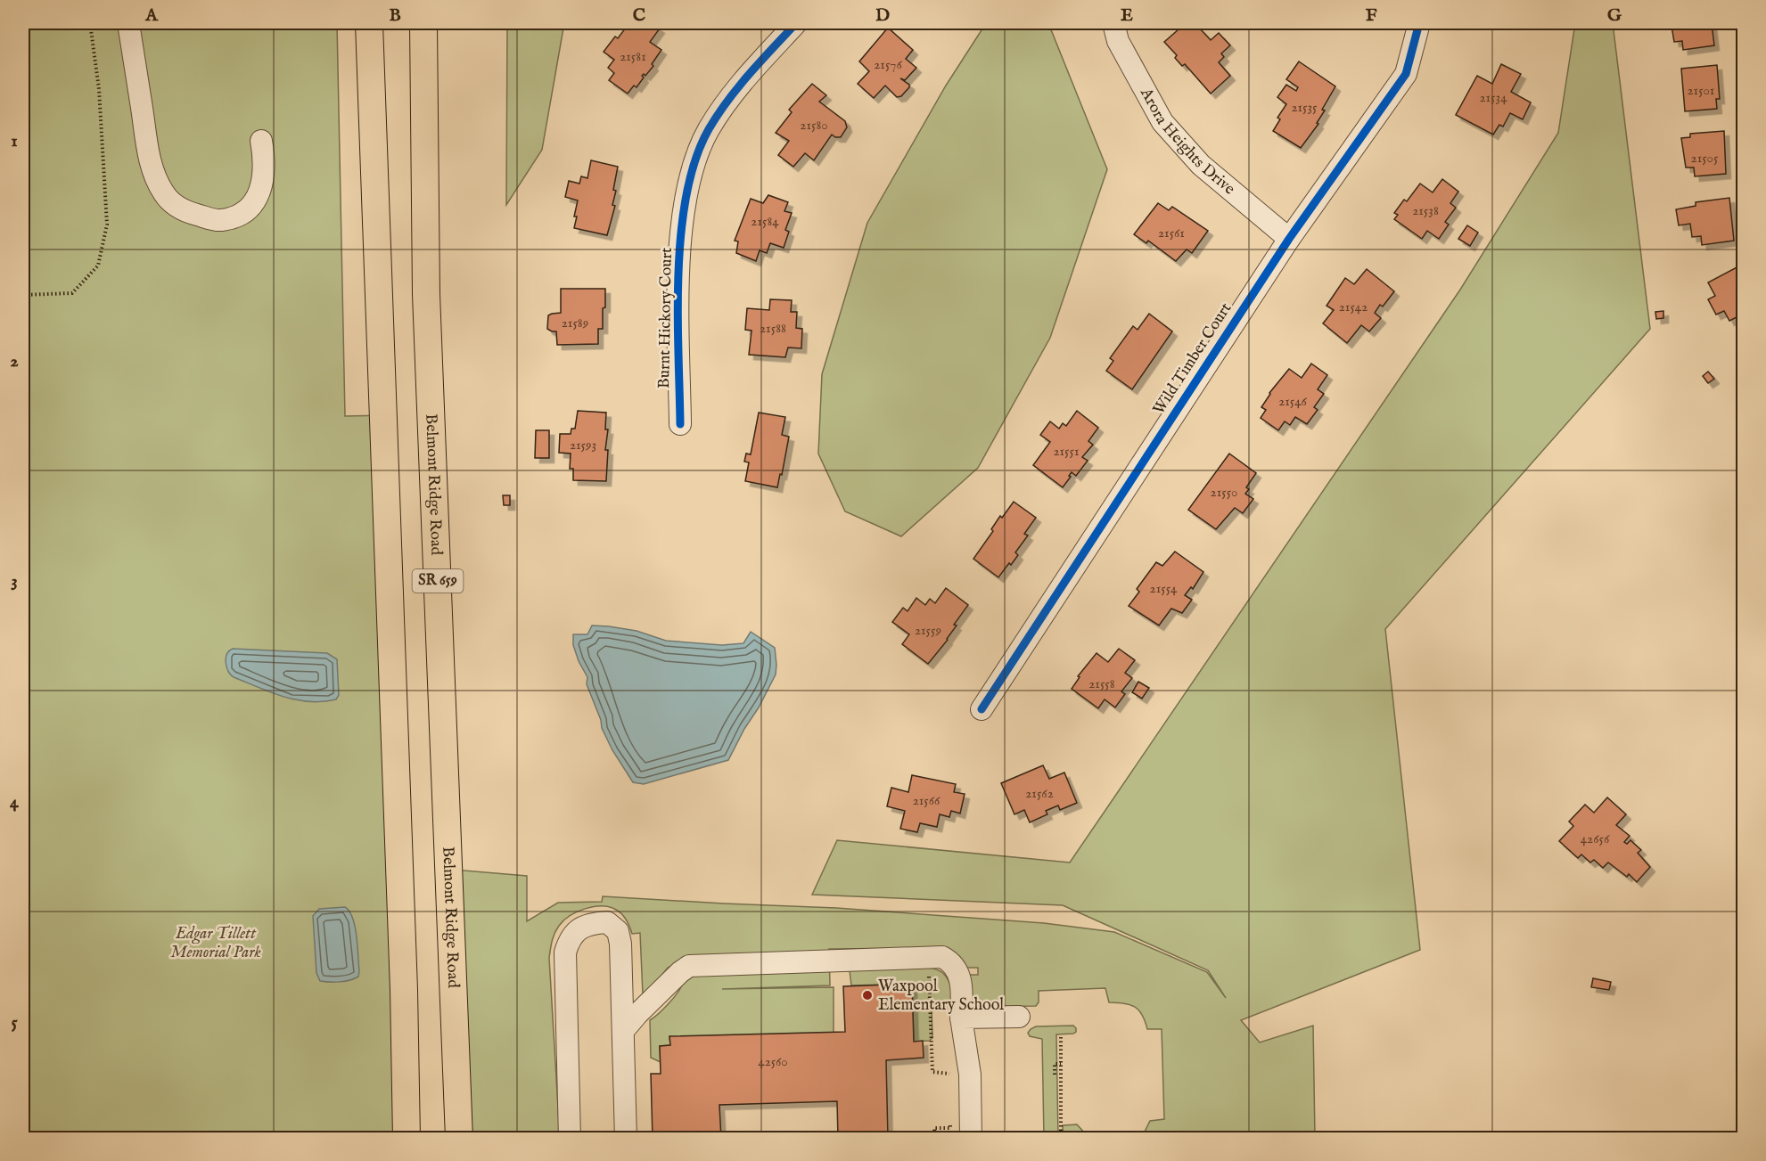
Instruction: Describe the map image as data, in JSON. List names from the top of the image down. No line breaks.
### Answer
{"streets":{"main road":["Belmont Ridge Road","SR 659"],"street":["Arora Heights Drive","Burnt Hickory Court","Wild Timber Court"]},"crossings":[["Arora Heights Drive","Wild Timber Court"]],"parks":["Edgar Tillett Memorial Park"],"places":["Waxpool Elementary School"],"house_numbers":["21581","21576","21501","21534","21535","21580","21505","21538","21584","21561","21542","21589","21588","21546","21593","21551","21550","21554","21559","21558","21562","21566","42656","42560"],"grid":{"columns":["A","B","C","D","E","F","G"],"rows":["1","2","3","4","5"]}}
